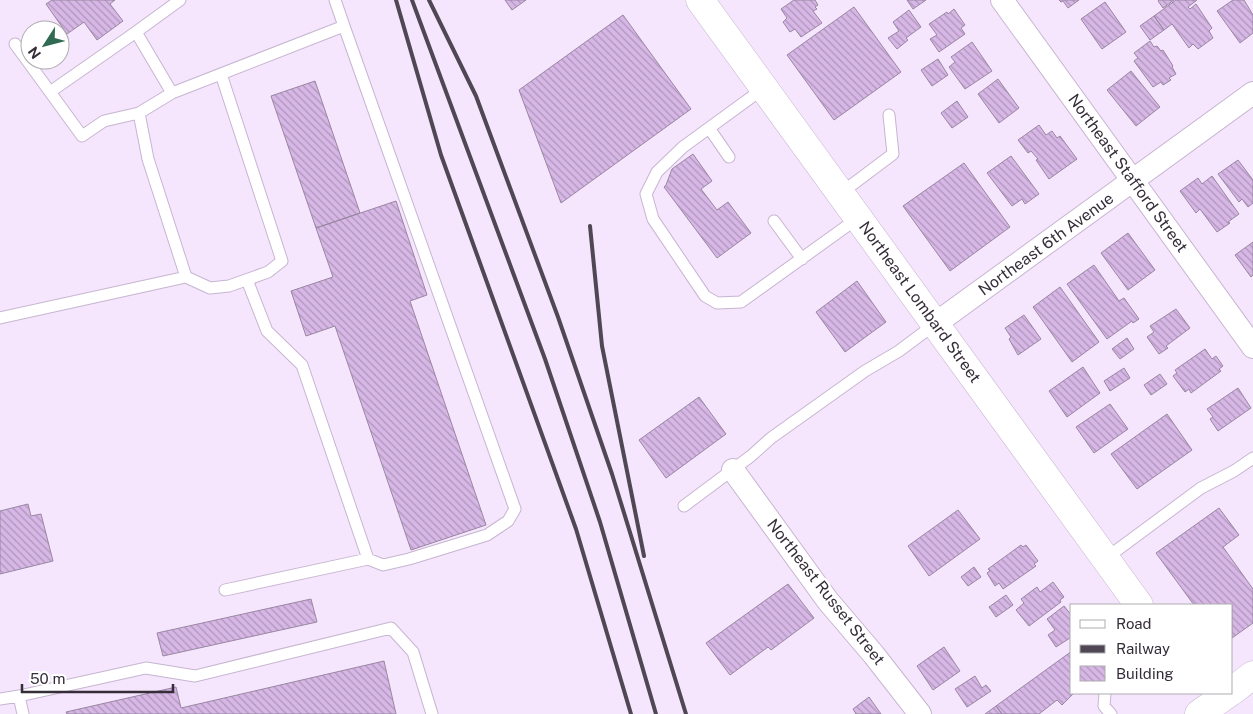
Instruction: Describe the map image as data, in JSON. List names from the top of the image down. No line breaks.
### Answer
{"streets":{"main road":["Northeast Lombard Street"],"street":["Northeast Stafford Street","Northeast 6th Avenue","Northeast Russet Street"]},"crossings":[["Northeast Stafford Street","Northeast 6th Avenue"],["Northeast 6th Avenue","Northeast Lombard Street"]],"legend":["Road","Railway","Building"],"scale_bar":"50 m","north":"bottom left"}
